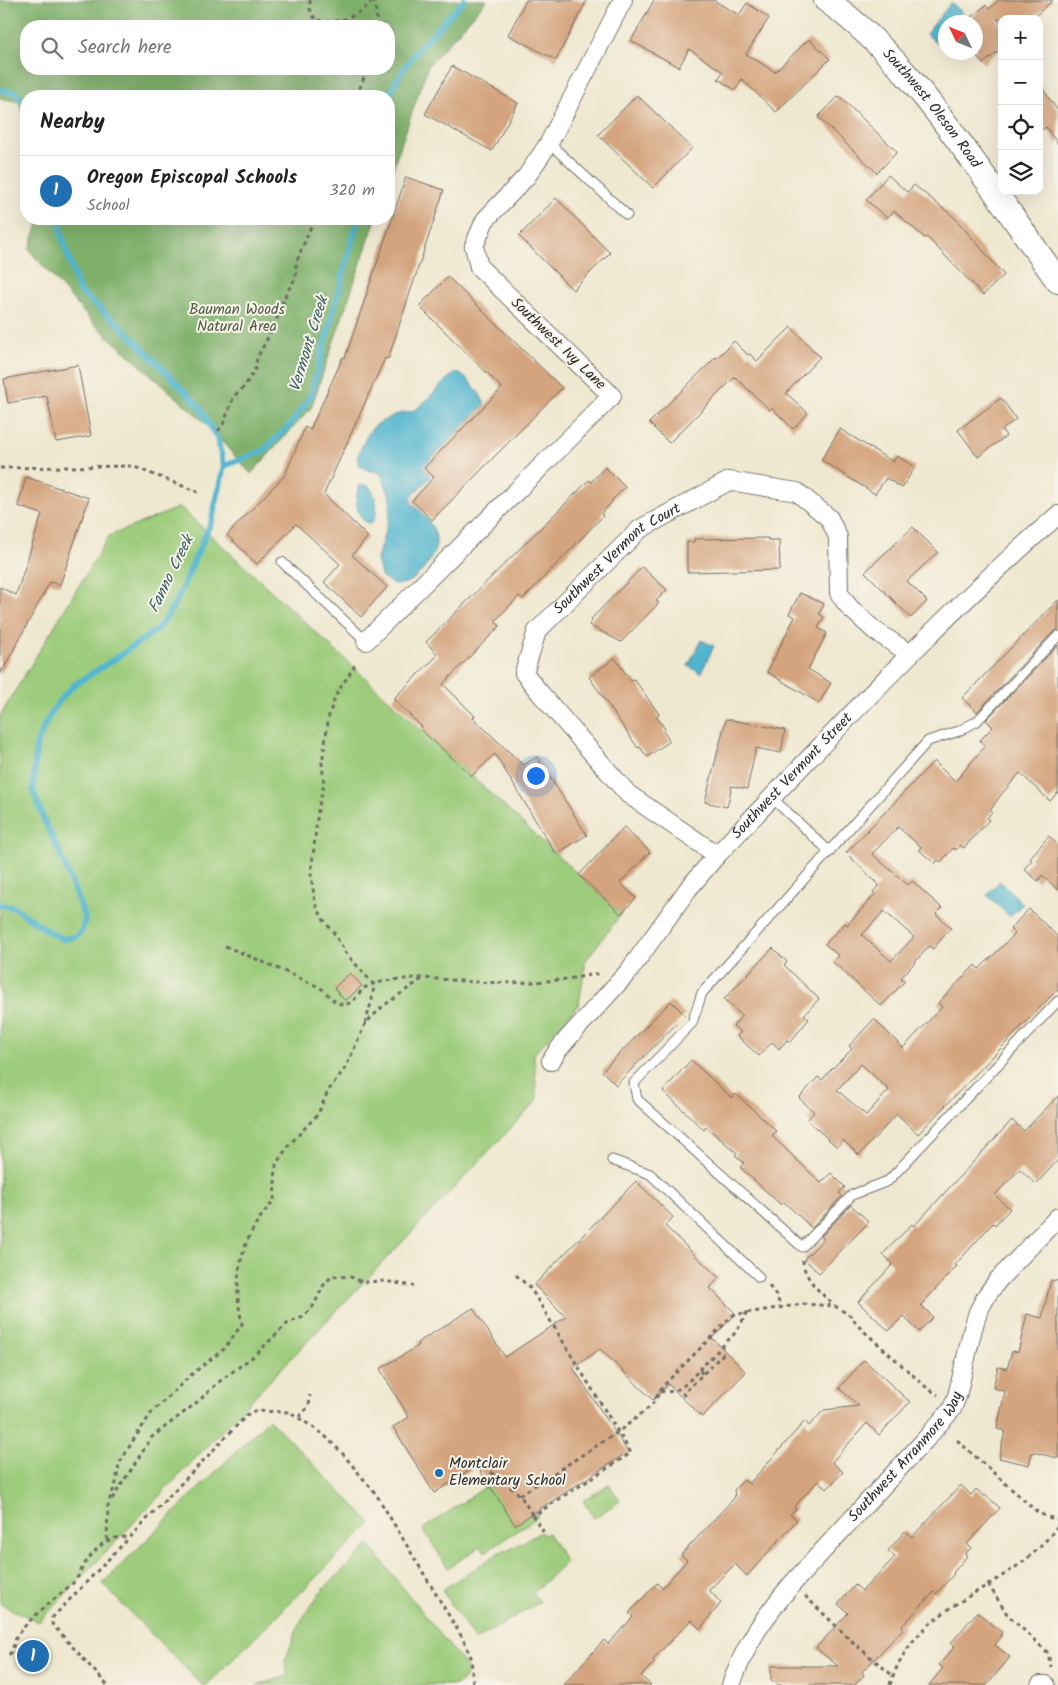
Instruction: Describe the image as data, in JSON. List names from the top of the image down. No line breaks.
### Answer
{"streets":{"main road":["Southwest Oleson Road"],"street":["Southwest Ivy Lane","Southwest Vermont Court","Southwest Vermont Street","Southwest Arranmore Way"]},"crossings":[["Southwest Vermont Court","Southwest Vermont Street"]],"water":["Vermont Creek","Fanno Creek"],"parks":["Bauman Woods Natural Area"],"places":["Montclair Elementary School"],"north":"top left","page":{"map_buttons":["+","−"],"search":"Search here","heading":"Nearby","list":[{"mark":"1","name":"Oregon Episcopal Schools","note":"School","value":"320 m"}],"pins":"1"}}
